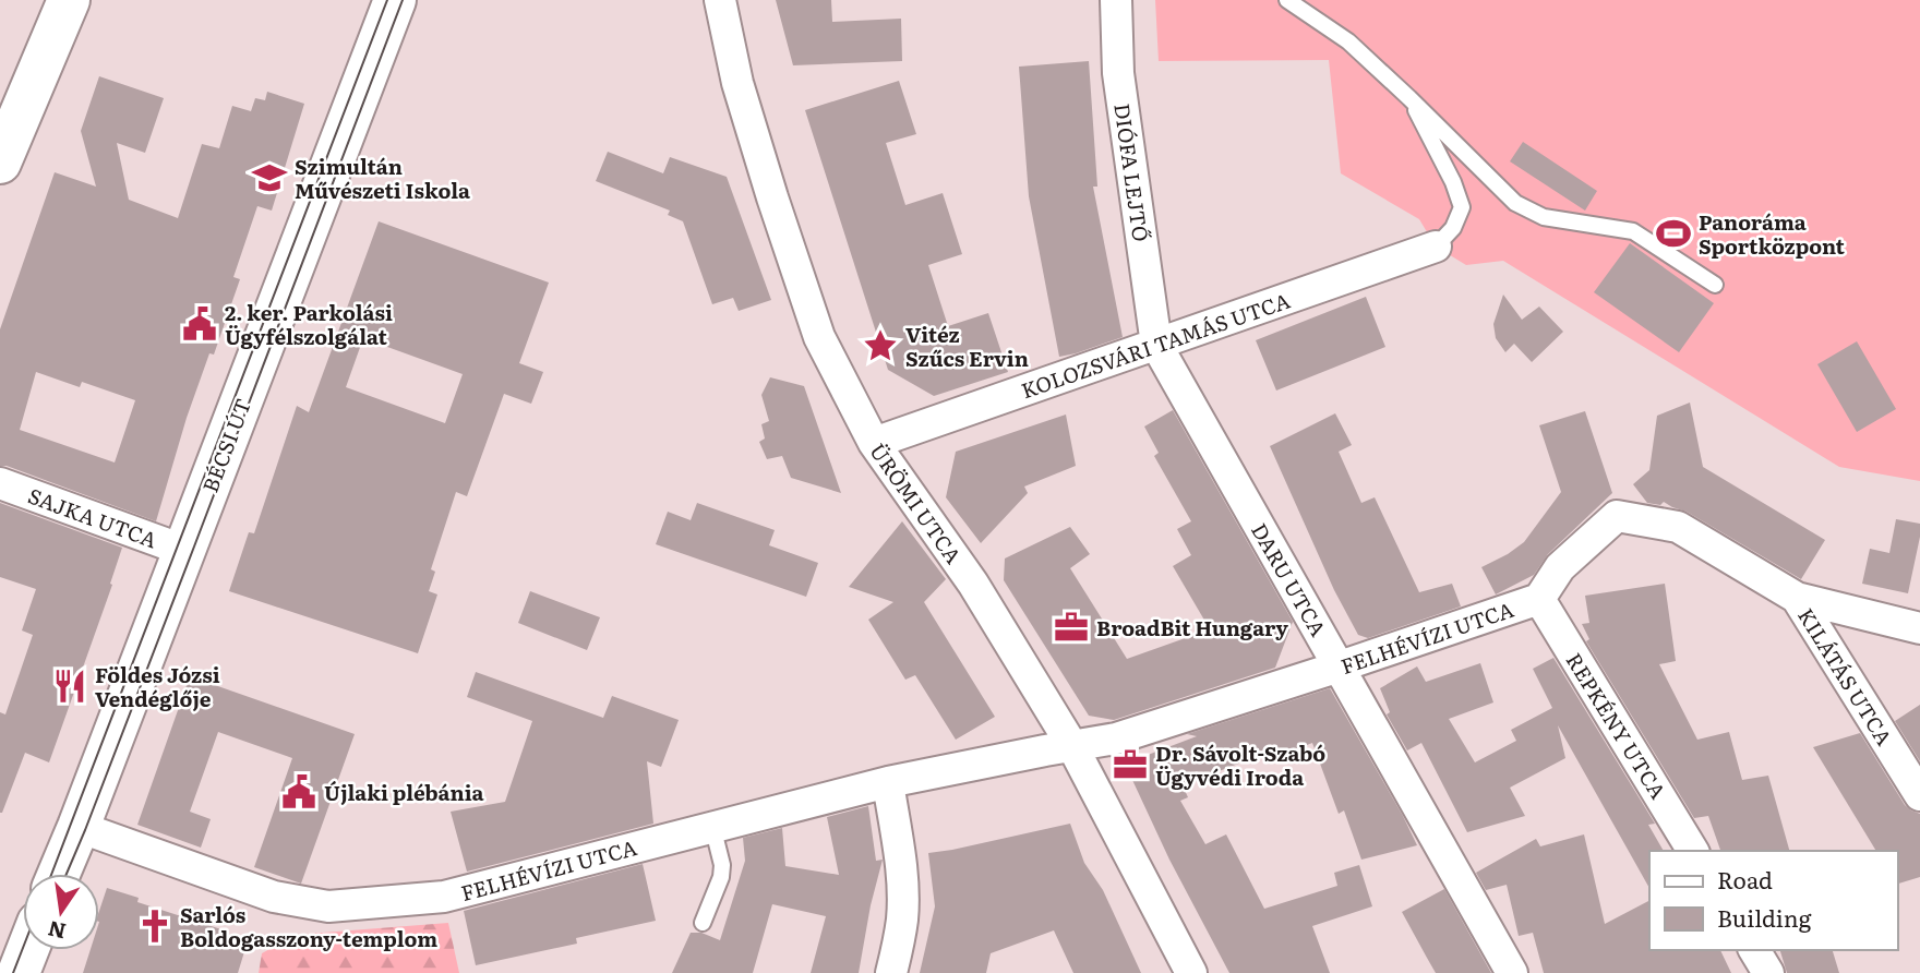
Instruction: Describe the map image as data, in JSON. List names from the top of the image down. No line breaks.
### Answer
{"streets":{"street":["DIÓFA LEJTŐ","KOLOZSVÁRI TAMÁS UTCA","BÉCSI ÚT","ÜRÖMI UTCA","SAJKA UTCA","DARU UTCA","FELHÉVÍZI UTCA","KILÁTÁS UTCA","REPKÉNY UTCA"]},"crossings":[["DIÓFA LEJTŐ","KOLOZSVÁRI TAMÁS UTCA"],["DIÓFA LEJTŐ","DARU UTCA"],["KOLOZSVÁRI TAMÁS UTCA","ÜRÖMI UTCA"],["KOLOZSVÁRI TAMÁS UTCA","DARU UTCA"],["BÉCSI ÚT","SAJKA UTCA"],["BÉCSI ÚT","FELHÉVÍZI UTCA"],["ÜRÖMI UTCA","FELHÉVÍZI UTCA"],["DARU UTCA","FELHÉVÍZI UTCA"],["FELHÉVÍZI UTCA","KILÁTÁS UTCA"],["FELHÉVÍZI UTCA","REPKÉNY UTCA"]],"places":{"school or university":["Szimultán Művészeti Iskola"],"sports":["Panoráma Sportközpont"],"public building":["2. ker. Parkolási Ügyfélszolgálat","Újlaki plébánia"],"place":["Vitéz Szűcs Ervin"],"office":["BroadBit Hungary","Dr. Sávolt-Szabó Ügyvédi Iroda"],"restaurant":["Földes Józsi Vendéglője"],"church":["Sarlós Boldogasszony-templom"]},"legend":["Road","Building"],"north":"bottom"}
